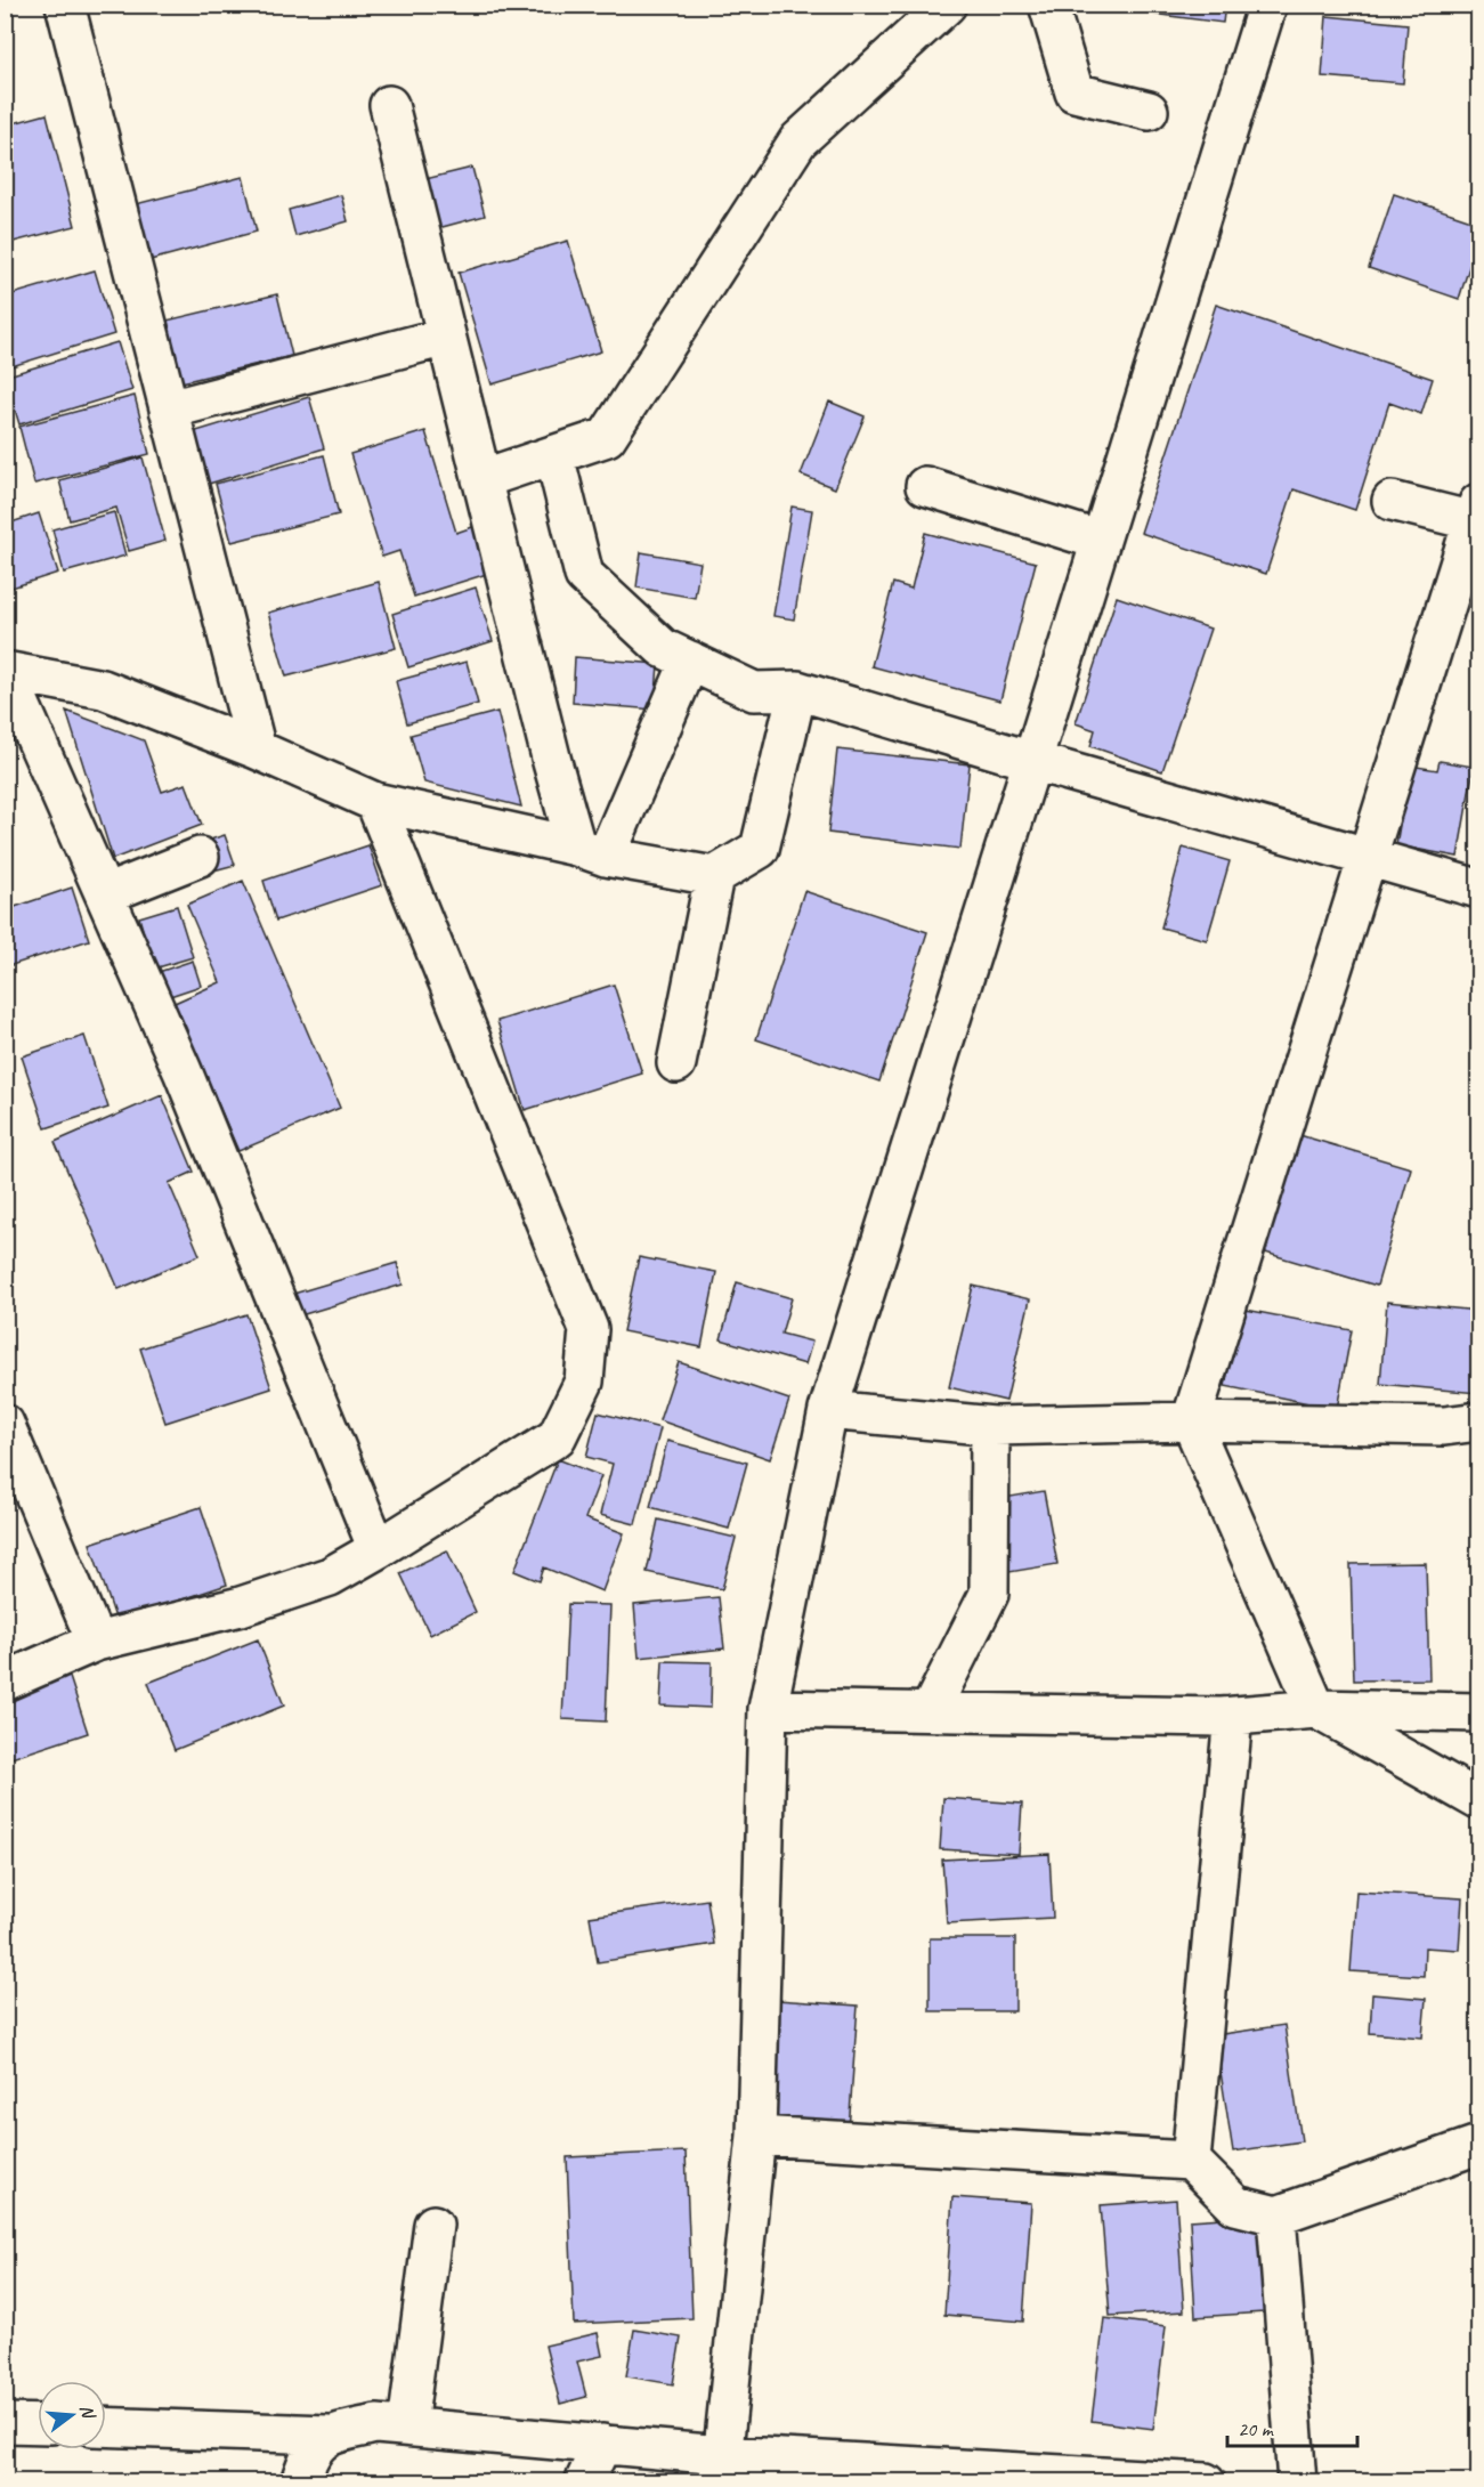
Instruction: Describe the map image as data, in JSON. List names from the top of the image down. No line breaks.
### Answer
{"scale_bar":"20 m","north":"right"}
